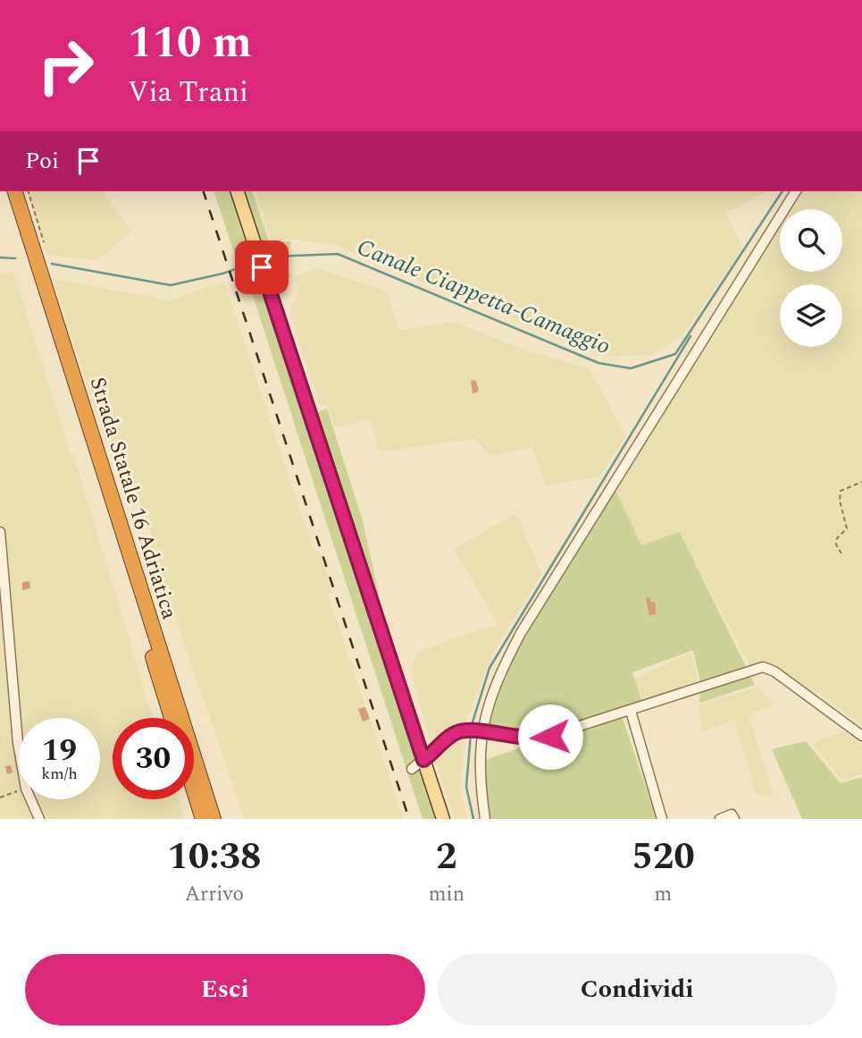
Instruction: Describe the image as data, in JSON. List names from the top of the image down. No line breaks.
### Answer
{"streets":{"highway":["Strada Statale 16 Adriatica"]},"water":["Canale Ciappetta-Camaggio"],"page":{"turn":["110 m","Via Trani"],"then":"Poi","speed":"19 km/h","limit":"30","eta":["10:38","Arrivo","2","min","520","m"],"buttons":["Esci","Condividi"]}}
